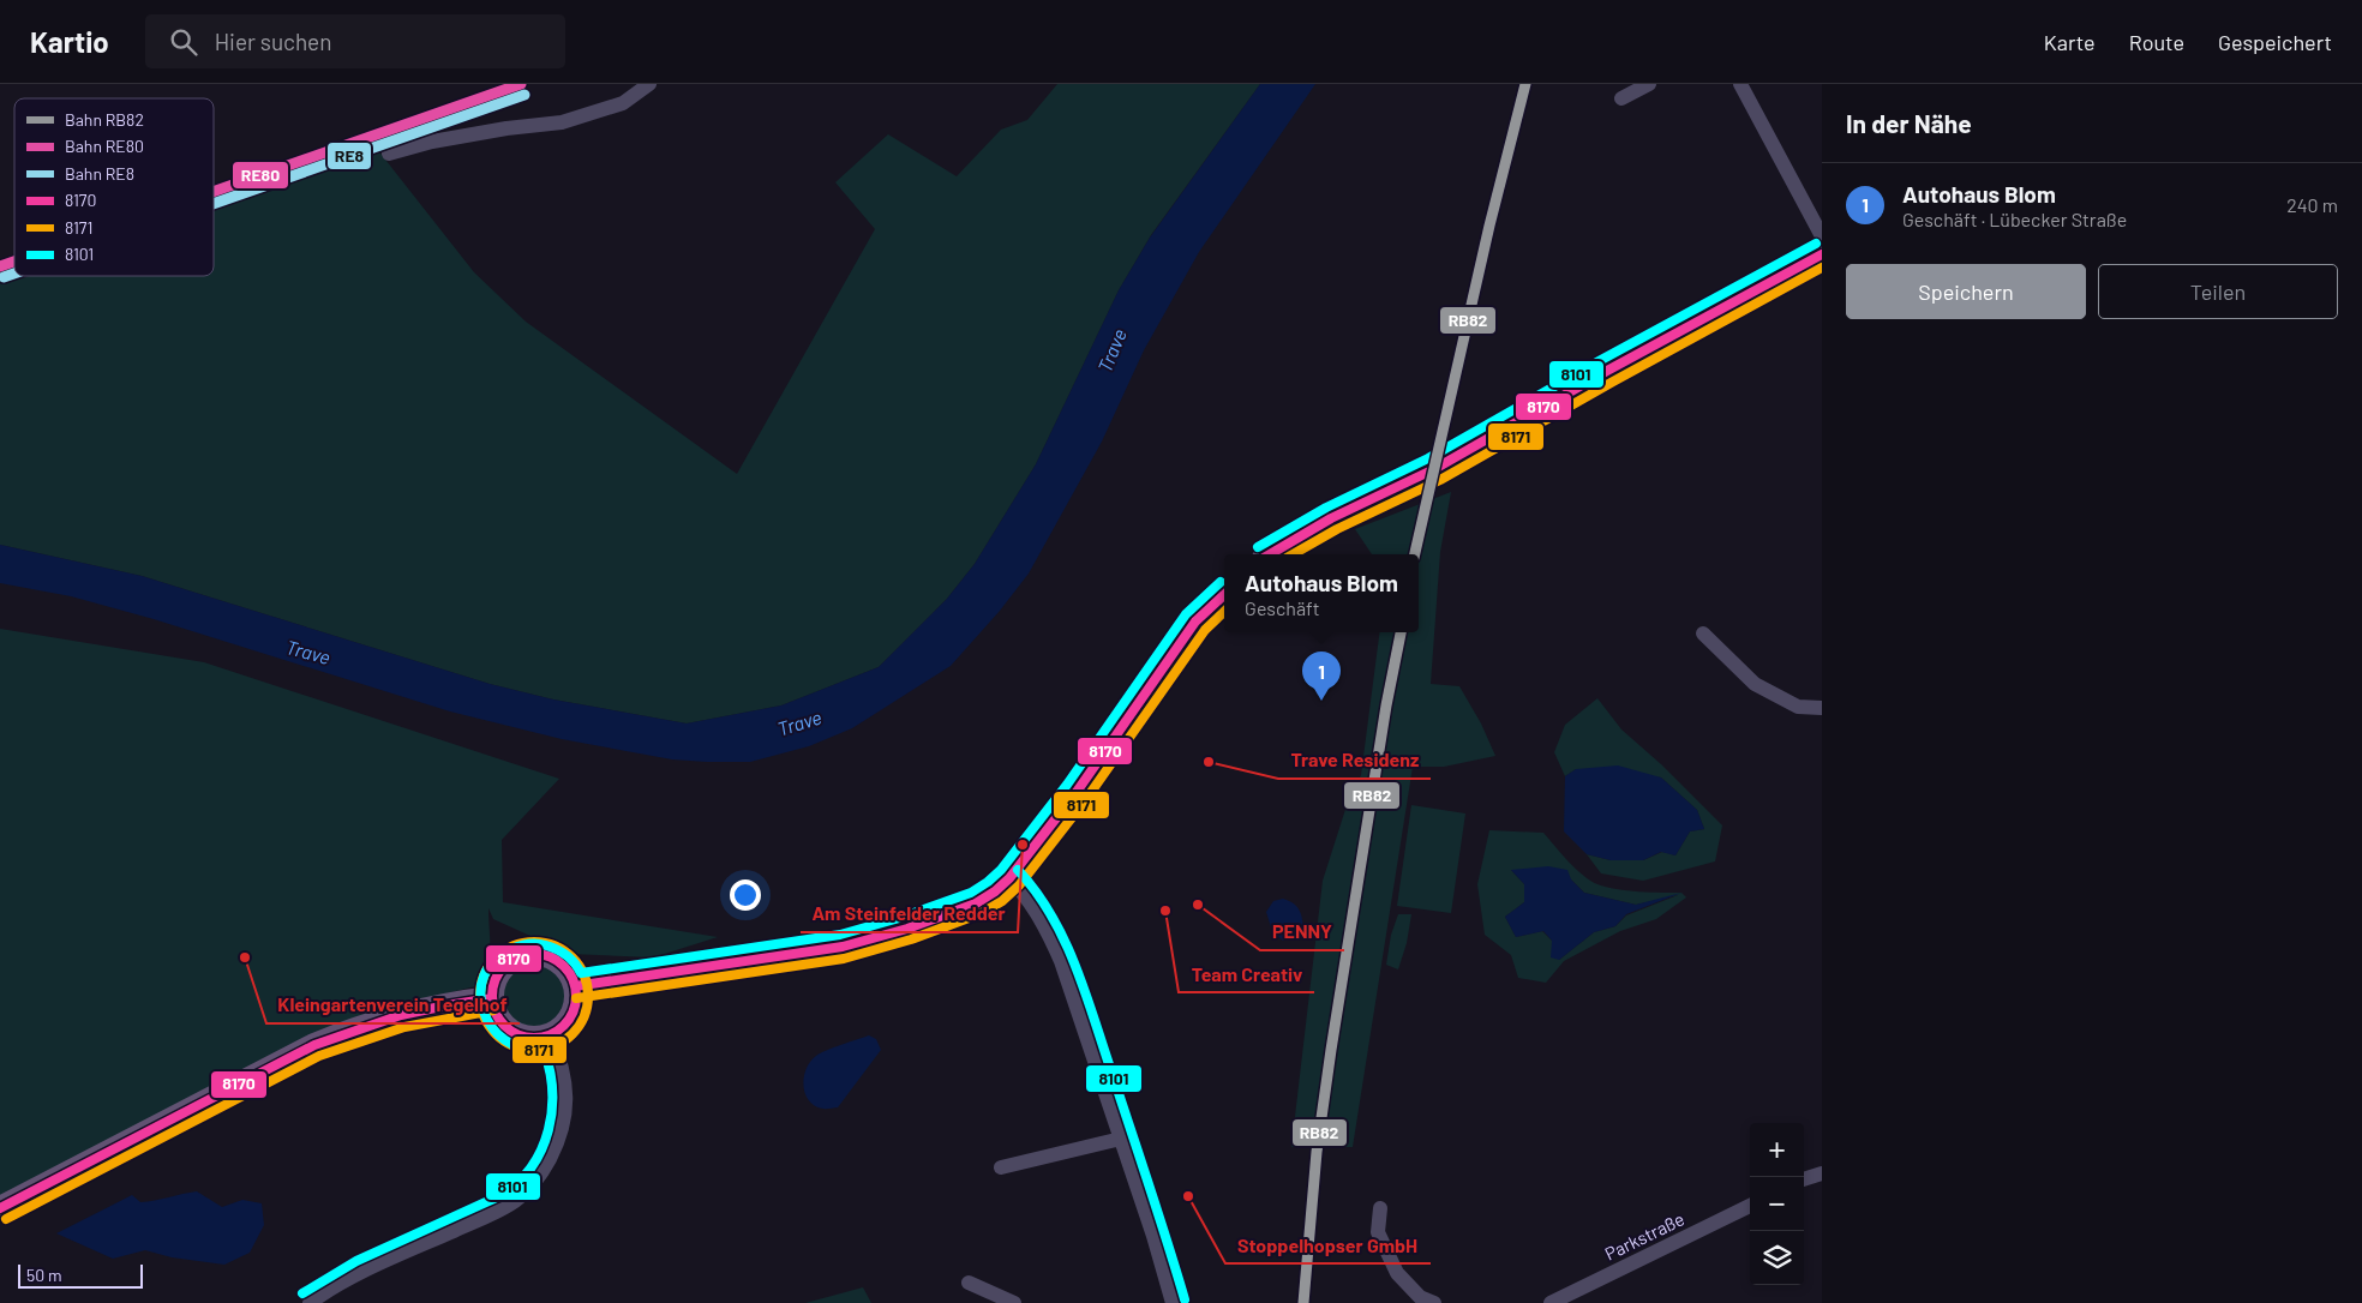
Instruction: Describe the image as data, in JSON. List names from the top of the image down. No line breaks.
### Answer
{"streets":{"street":["Parkstraße"]},"water":["Trave"],"places":["Trave Residenz","Am Steinfelder Redder","PENNY","Team Creativ","Kleingartenverein Tegelhof","Stoppelhopser GmbH"],"lines":["rail line RB82","rail line RE80","rail line RE8","transit line 8101","transit line 8170","transit line 8171"],"legend":["Bahn RB82","Bahn RE80","Bahn RE8","8170","8171","8101"],"scale_bar":"50 m","page":{"header":"Kartio","search":"Hier suchen","nav":["Karte","Route","Gespeichert"],"heading":"In der Nähe","list":[{"mark":"1","name":"Autohaus Blom","note":"Geschäft · Lübecker Straße","value":"240 m"}],"buttons":["Speichern","Teilen"],"popup":["Autohaus Blom","Geschäft"],"pins":"1","map_buttons":["+","−"],"scale":"50 m"}}
